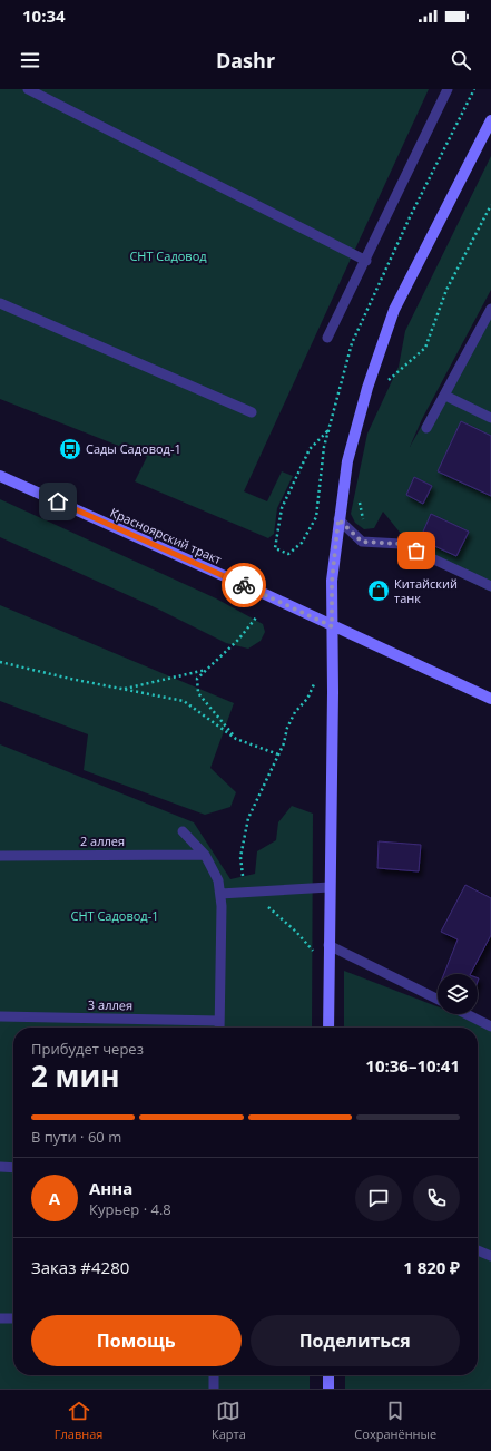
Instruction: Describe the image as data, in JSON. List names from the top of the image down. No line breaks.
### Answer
{"streets":{"main road":["Красноярский тракт"],"lane":["2 аллея","3 аллея"]},"parks":["СНТ Садовод","СНТ Садовод-1"],"places":{"bus stop":["Сады Садовод-1"],"shop":["Китайский танк"]},"page":{"status":"10:34","header":"Dashr","heading":["2 мин","Прибудет через","10:36–10:41"],"panel":["Анна","Курьер · 4.8","Заказ #4280","1 820 ₽"],"bar":"В пути · 60 m","round":"А","buttons":["Помощь","Поделиться"],"tabs":["Главная","Карта","Сохранённые"]}}
